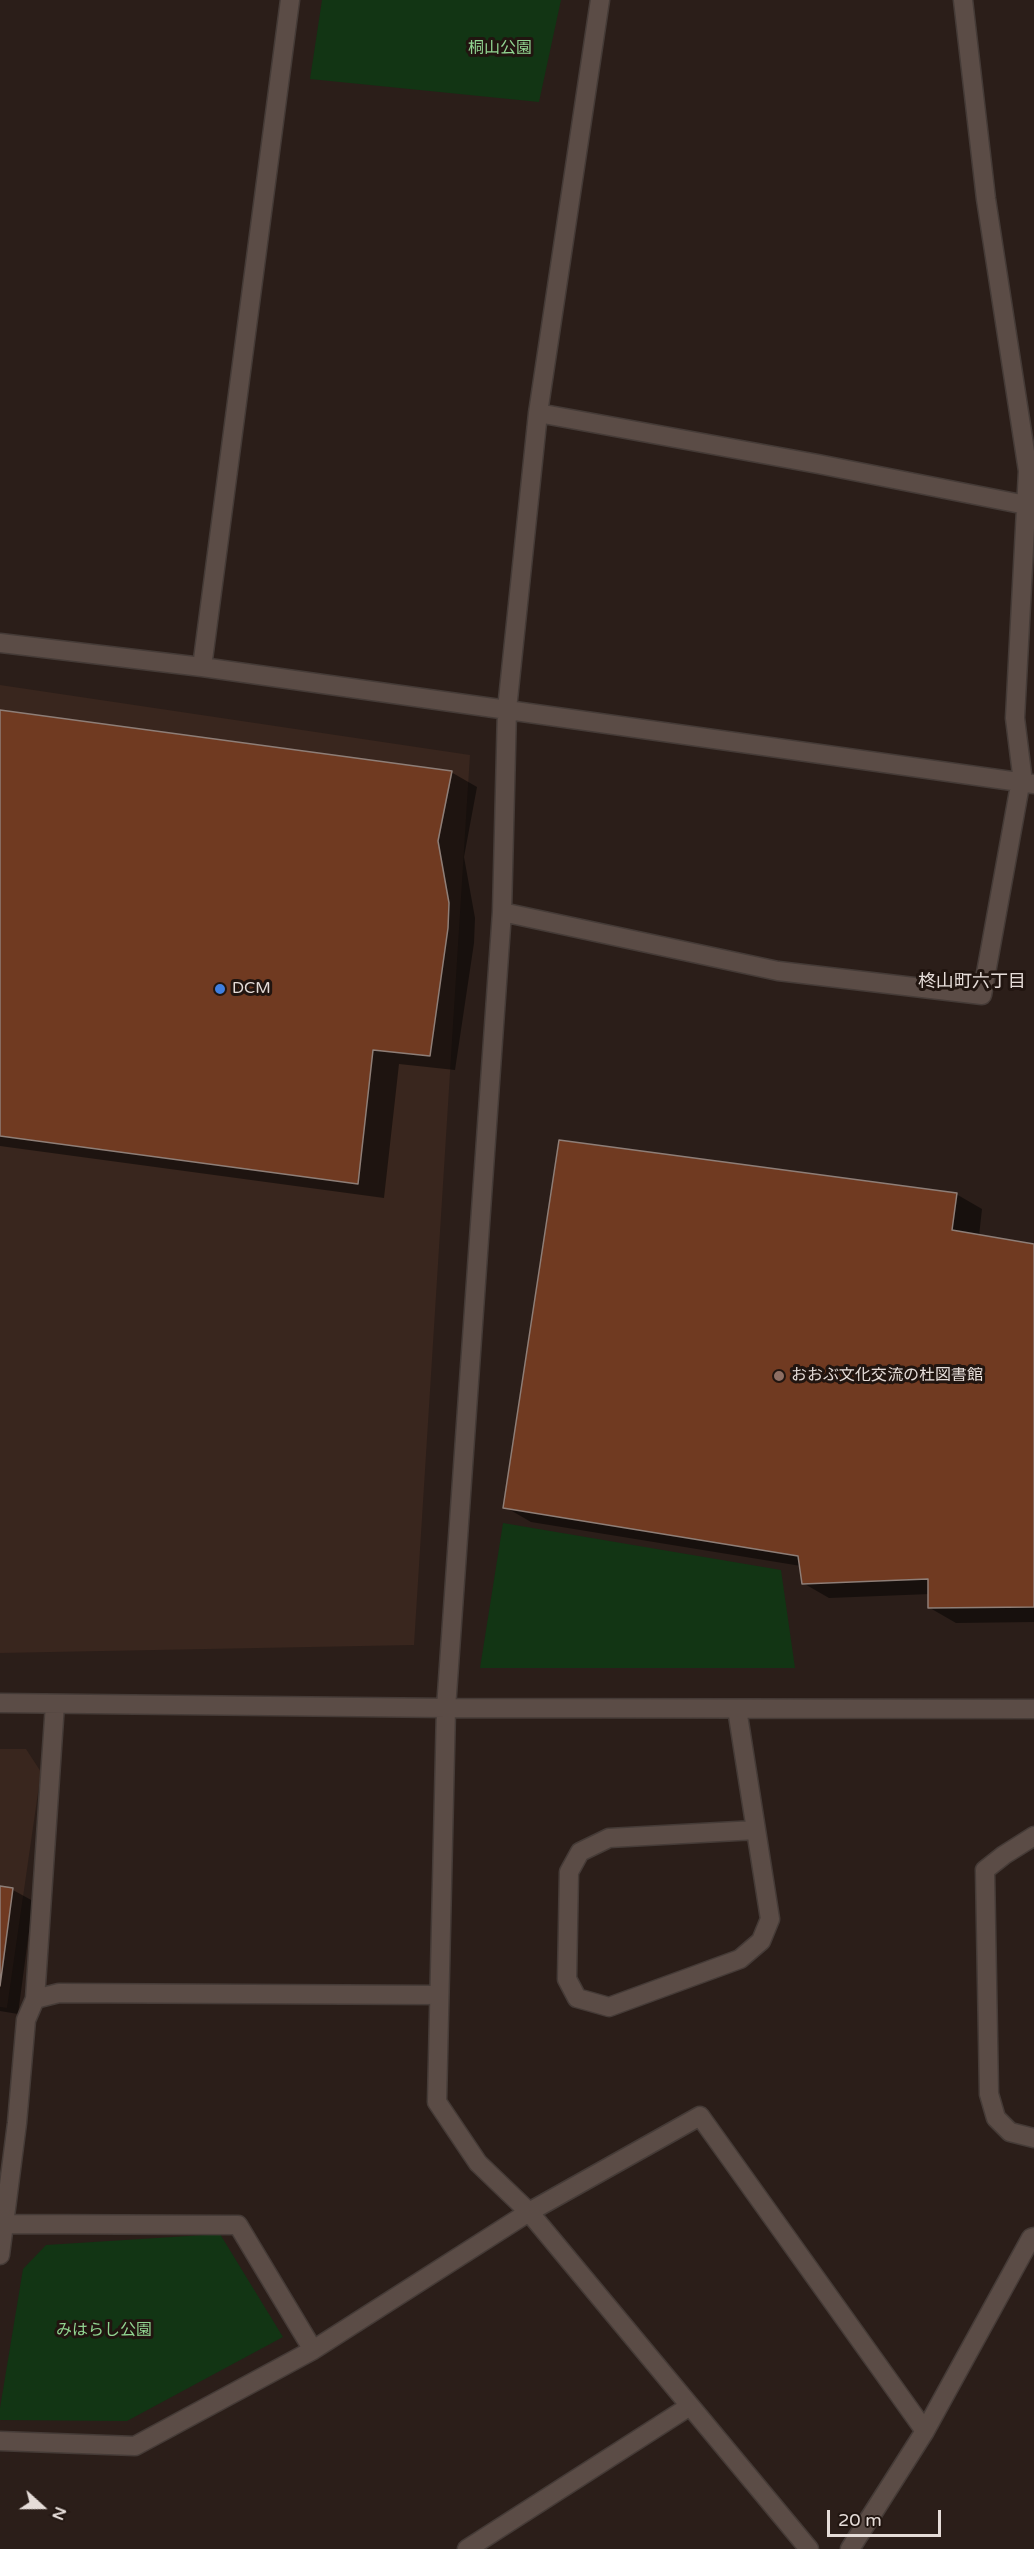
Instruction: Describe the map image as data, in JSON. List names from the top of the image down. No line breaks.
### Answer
{"districts":["柊山町六丁目"],"parks":["桐山公園","みはらし公園"],"places":["DCM","おおぶ文化交流の杜図書館"],"scale_bar":"20 m","north":"right"}
